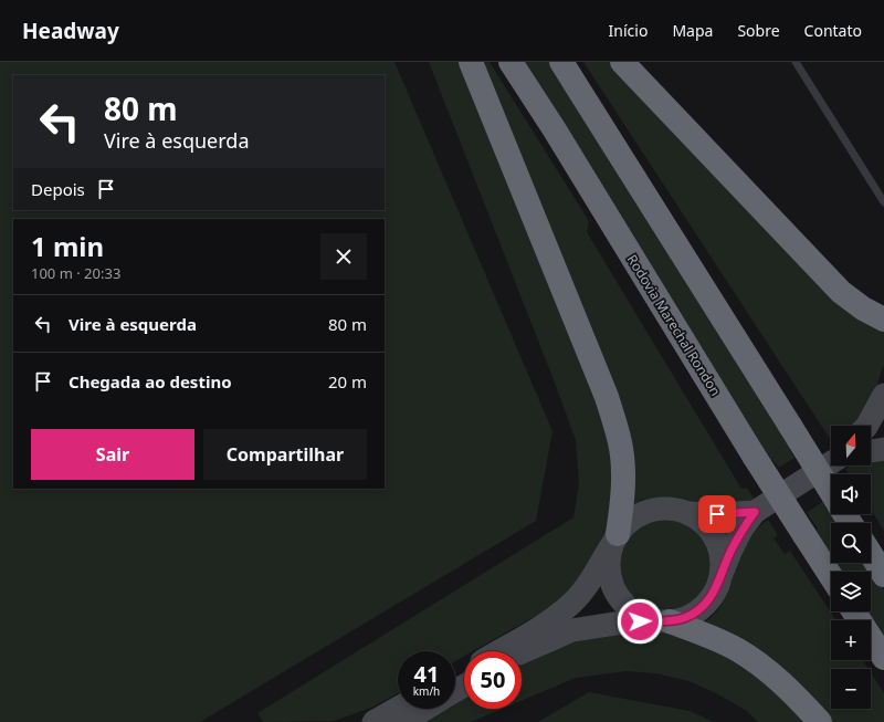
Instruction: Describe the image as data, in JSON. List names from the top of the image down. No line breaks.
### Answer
{"streets":{"highway":["Rodovia Marechal Rondon"]},"north":"top","page":{"header":"Headway","nav":["Início","Mapa","Sobre","Contato"],"turn":["80 m","Vire à esquerda"],"then":"Depois","heading":["1 min","100 m · 20:33"],"list":[{"name":"Vire à esquerda","value":"80 m"},{"name":"Chegada ao destino","value":"20 m"}],"buttons":["Sair","Compartilhar"],"map_buttons":["+","−"],"speed":"41 km/h","limit":"50"}}
